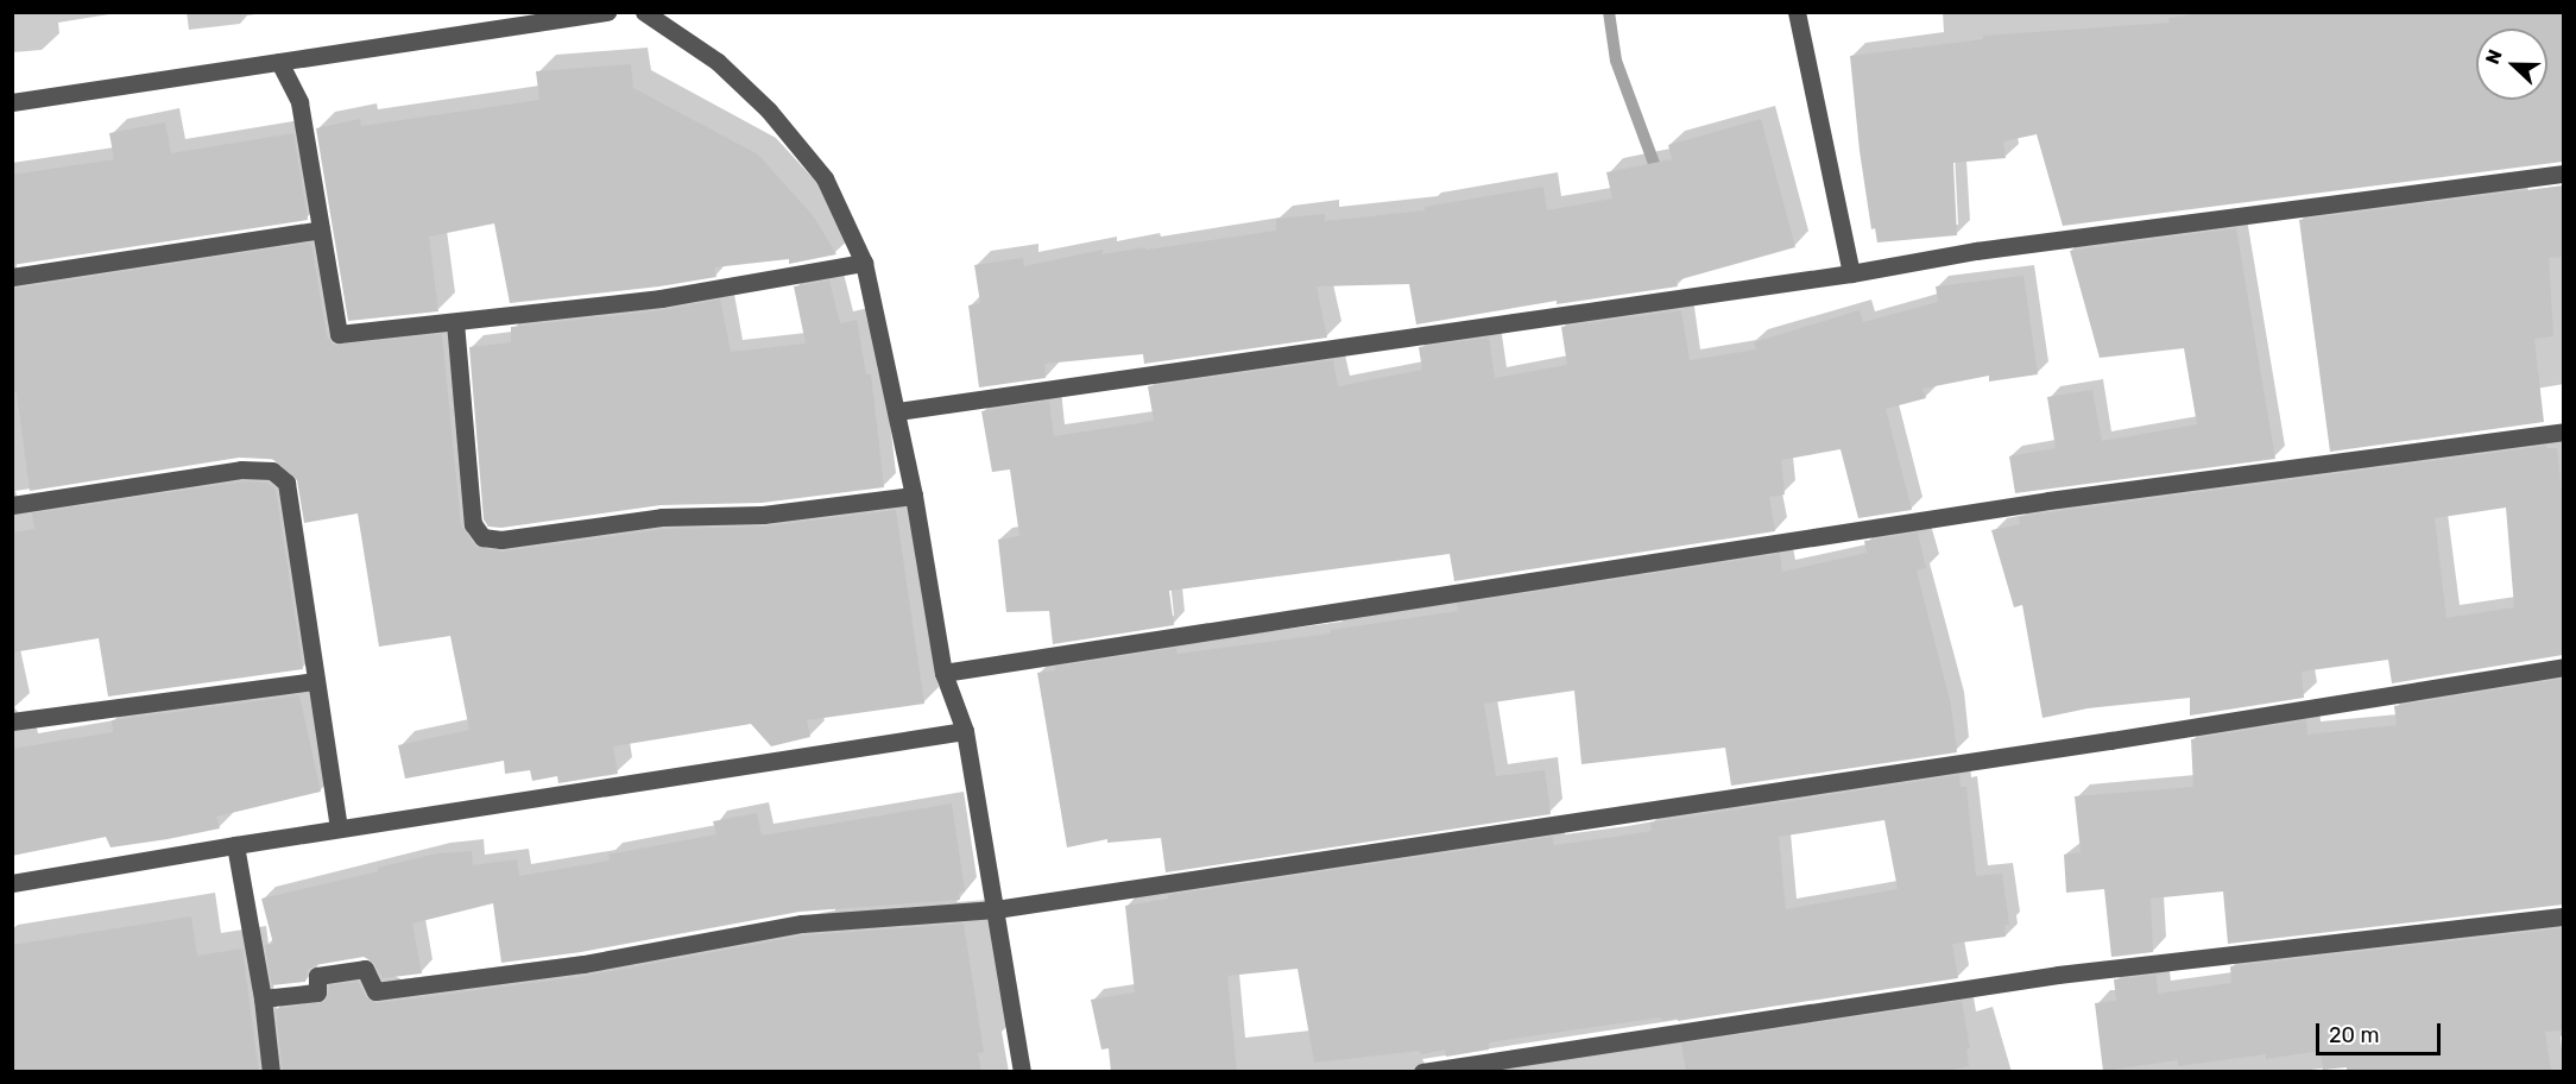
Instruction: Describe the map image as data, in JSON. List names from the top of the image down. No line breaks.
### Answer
{"scale_bar":"20 m","north":"left"}
